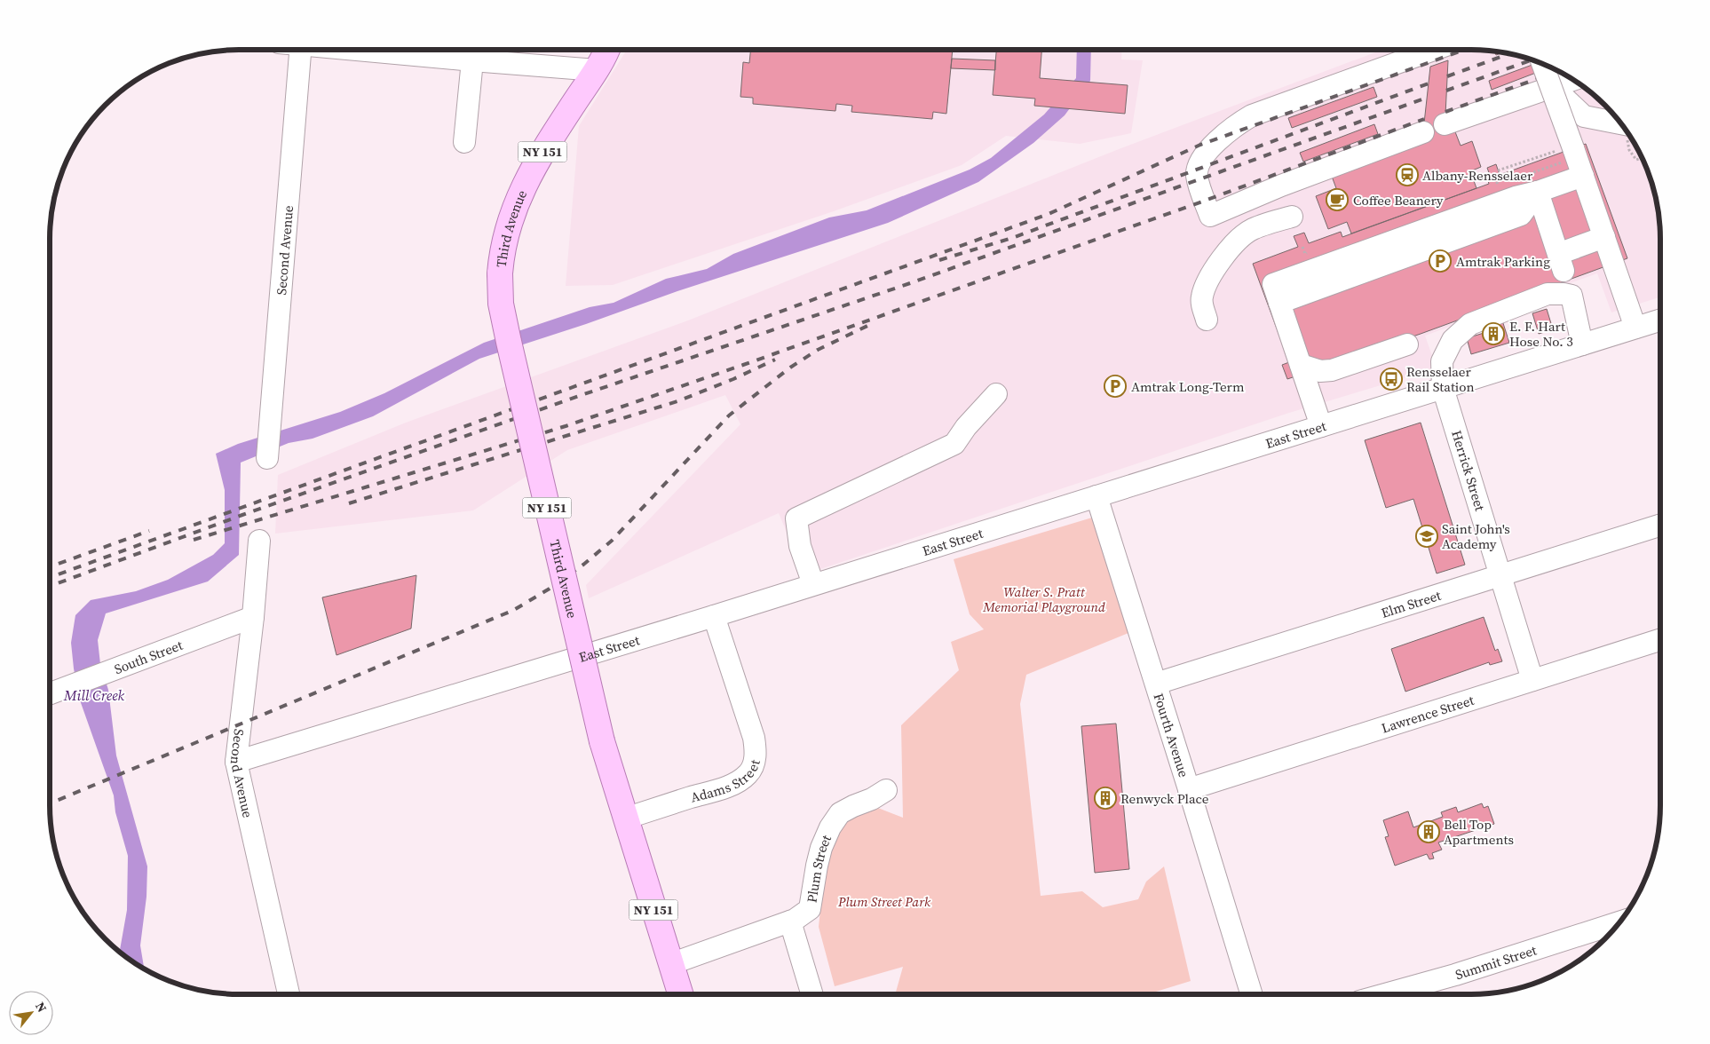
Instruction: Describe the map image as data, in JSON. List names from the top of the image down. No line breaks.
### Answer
{"streets":{"main road":["NY 151","Third Avenue"],"street":["Second Avenue","East Street","Herrick Street","Elm Street","South Street","Lawrence Street","Fourth Avenue","Adams Street","Plum Street","Summit Street"]},"crossings":[["Third Avenue","Adams Street"],["Third Avenue","Plum Street"],["Second Avenue","East Street"],["Second Avenue","South Street"],["East Street","Herrick Street"],["East Street","Fourth Avenue"],["East Street","Adams Street"],["Herrick Street","Elm Street"],["Herrick Street","Lawrence Street"],["Elm Street","Fourth Avenue"],["Lawrence Street","Fourth Avenue"]],"water":["Mill Creek"],"parks":["Walter S. Pratt Memorial Playground","Plum Street Park"],"places":{"station":["Albany-Rensselaer"],"cafe":["Coffee Beanery"],"parking":["Amtrak Parking","Amtrak Long-Term"],"building":["E. F. Hart Hose No. 3","Renwyck Place","Bell Top Apartments"],"bus stop":["Rensselaer Rail Station"],"school or university":["Saint John's Academy"]},"north":"top right"}
